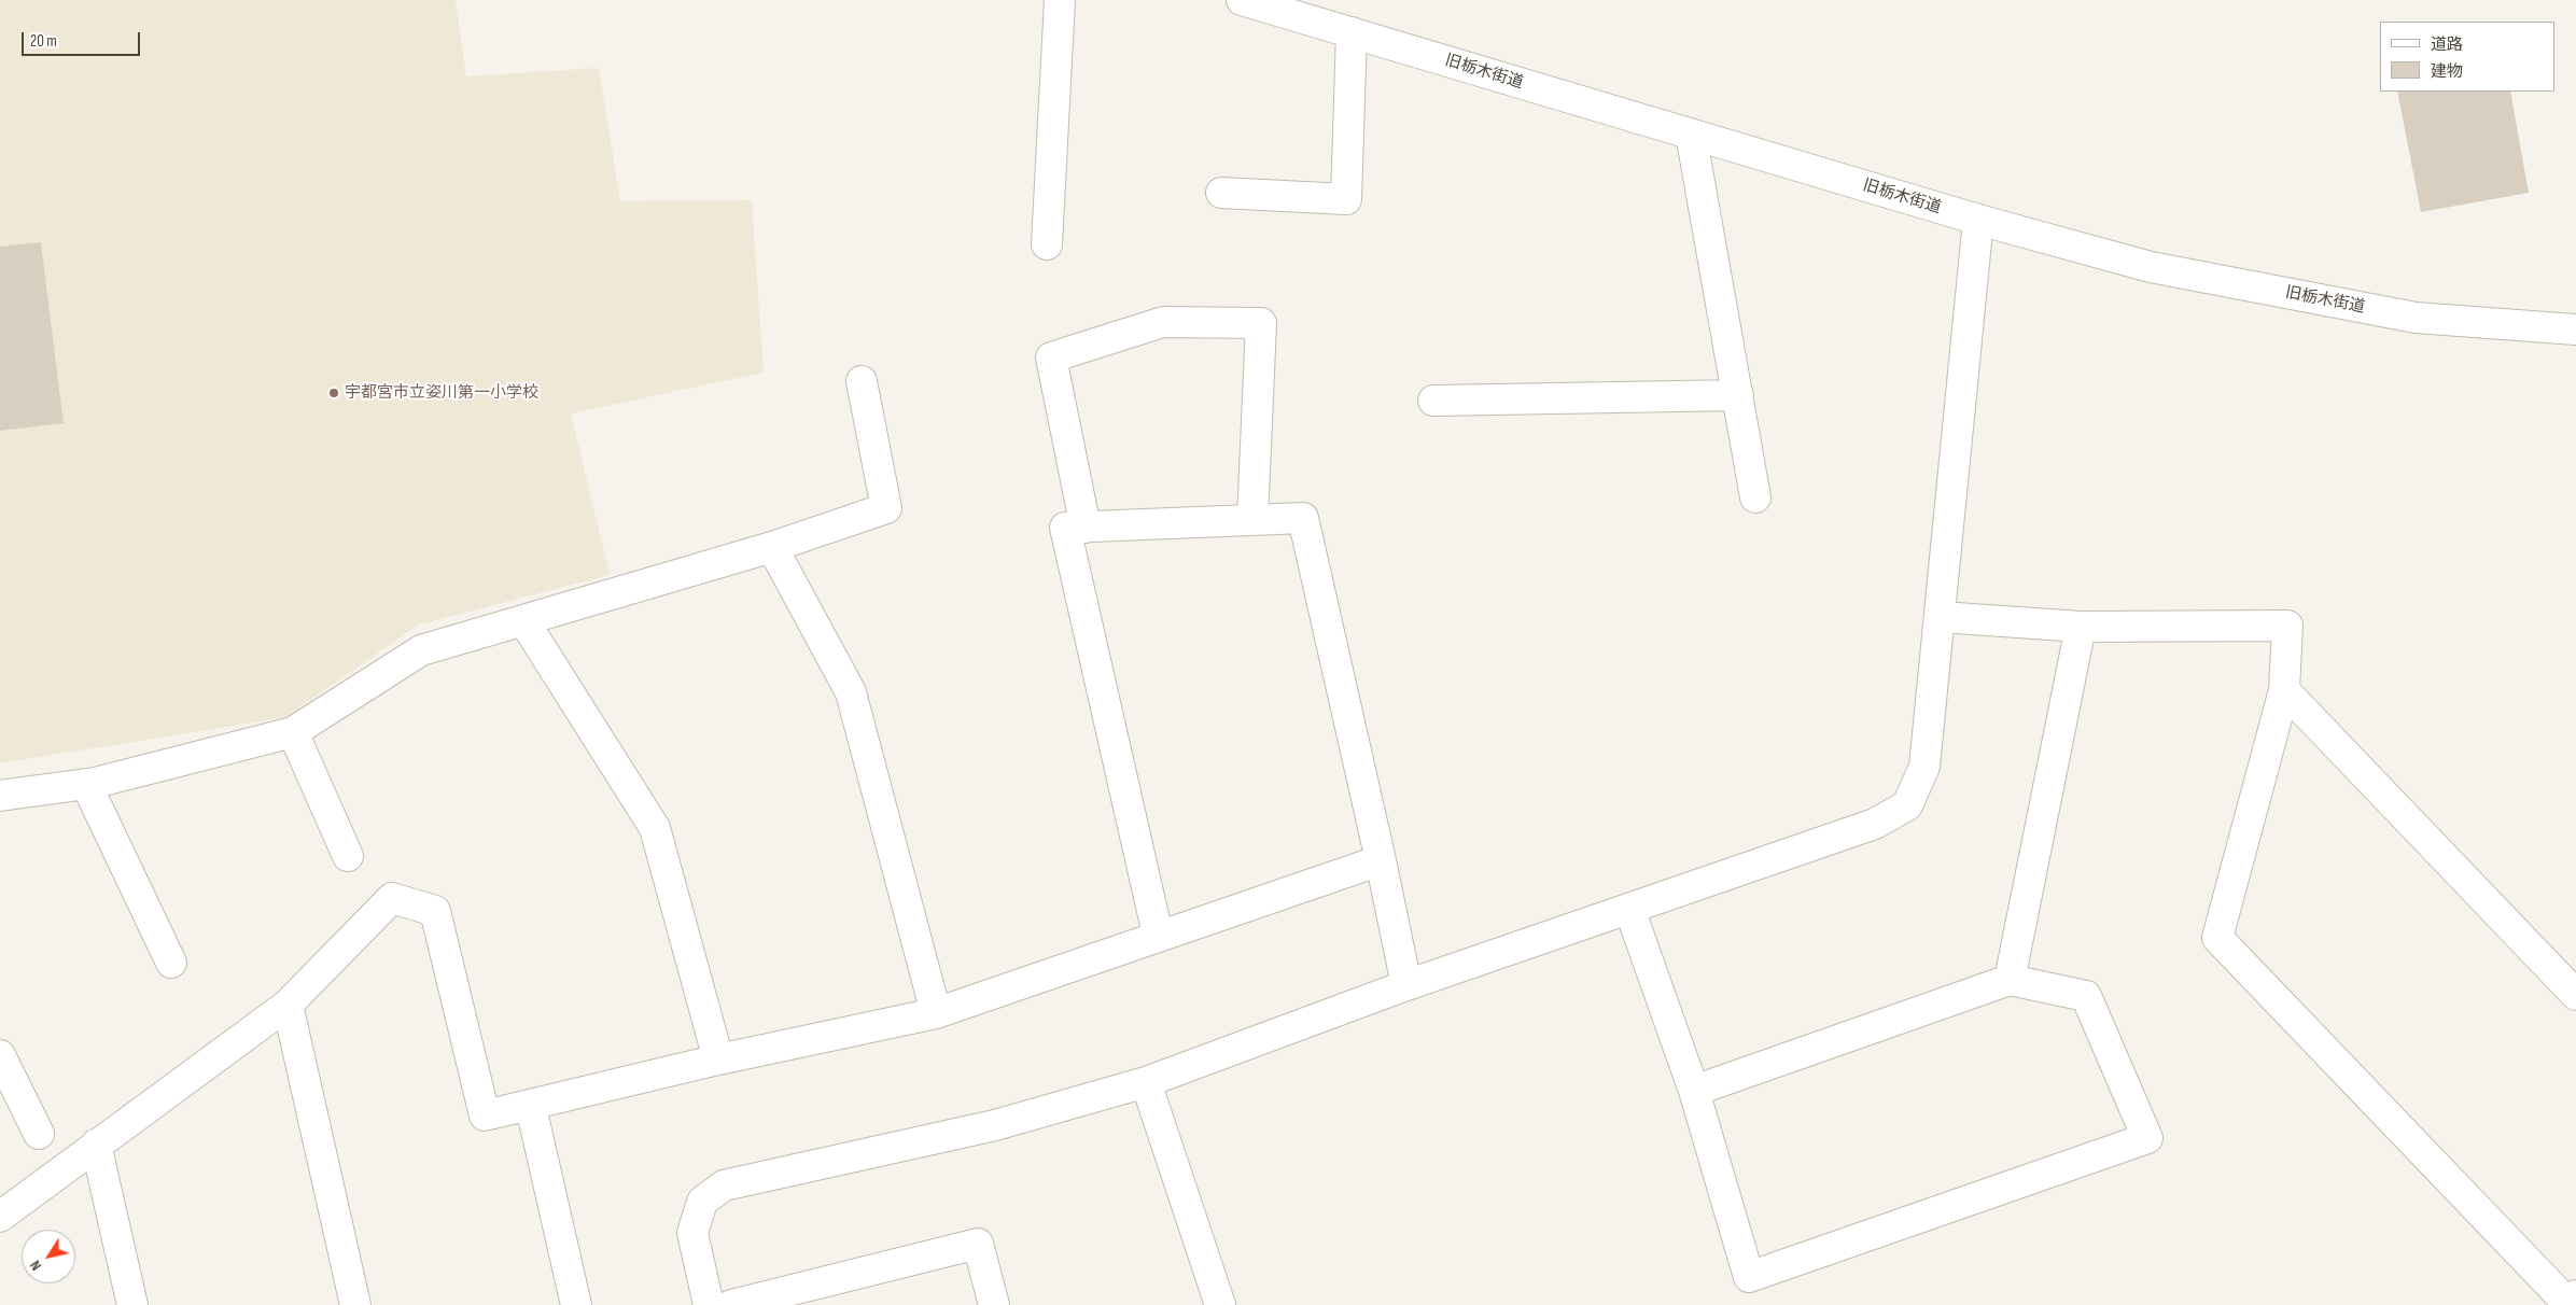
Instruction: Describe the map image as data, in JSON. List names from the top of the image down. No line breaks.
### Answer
{"streets":{"street":["旧栃木街道"]},"places":["宇都宮市立姿川第一小学校"],"legend":["道路","建物"],"scale_bar":"20 m","north":"bottom left"}
